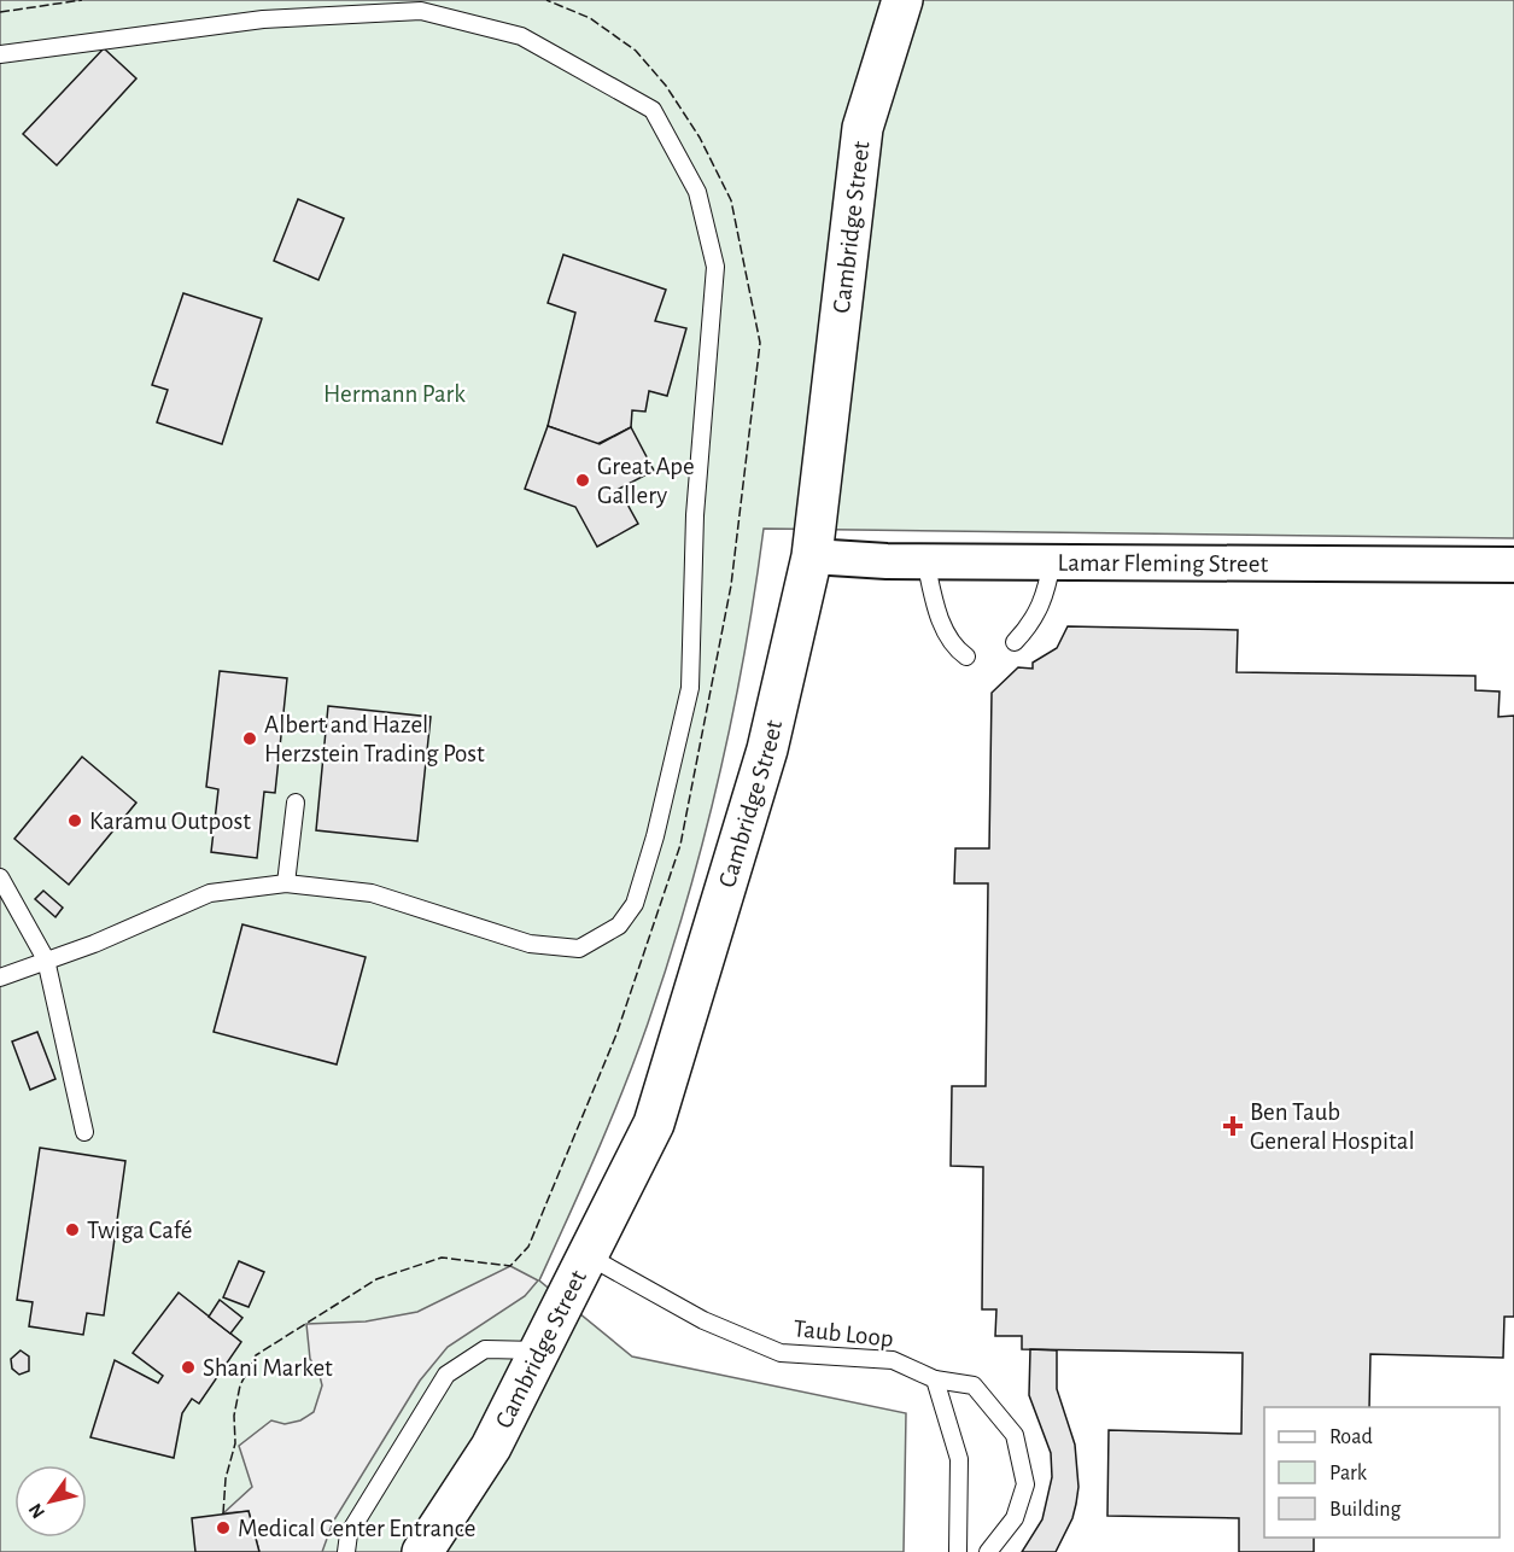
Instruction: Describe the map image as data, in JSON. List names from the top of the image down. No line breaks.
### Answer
{"streets":{"street":["Cambridge Street","Lamar Fleming Street"],"lane":["Taub Loop"]},"crossings":[["Cambridge Street","Lamar Fleming Street"],["Cambridge Street","Taub Loop"]],"parks":["Hermann Park"],"places":{"other":["Great Ape Gallery","Albert and Hazel Herzstein Trading Post","Karamu Outpost","Twiga Café","Shani Market","Medical Center Entrance"],"health":["Ben Taub General Hospital"]},"legend":["Road","Park","Building"],"north":"bottom left"}
